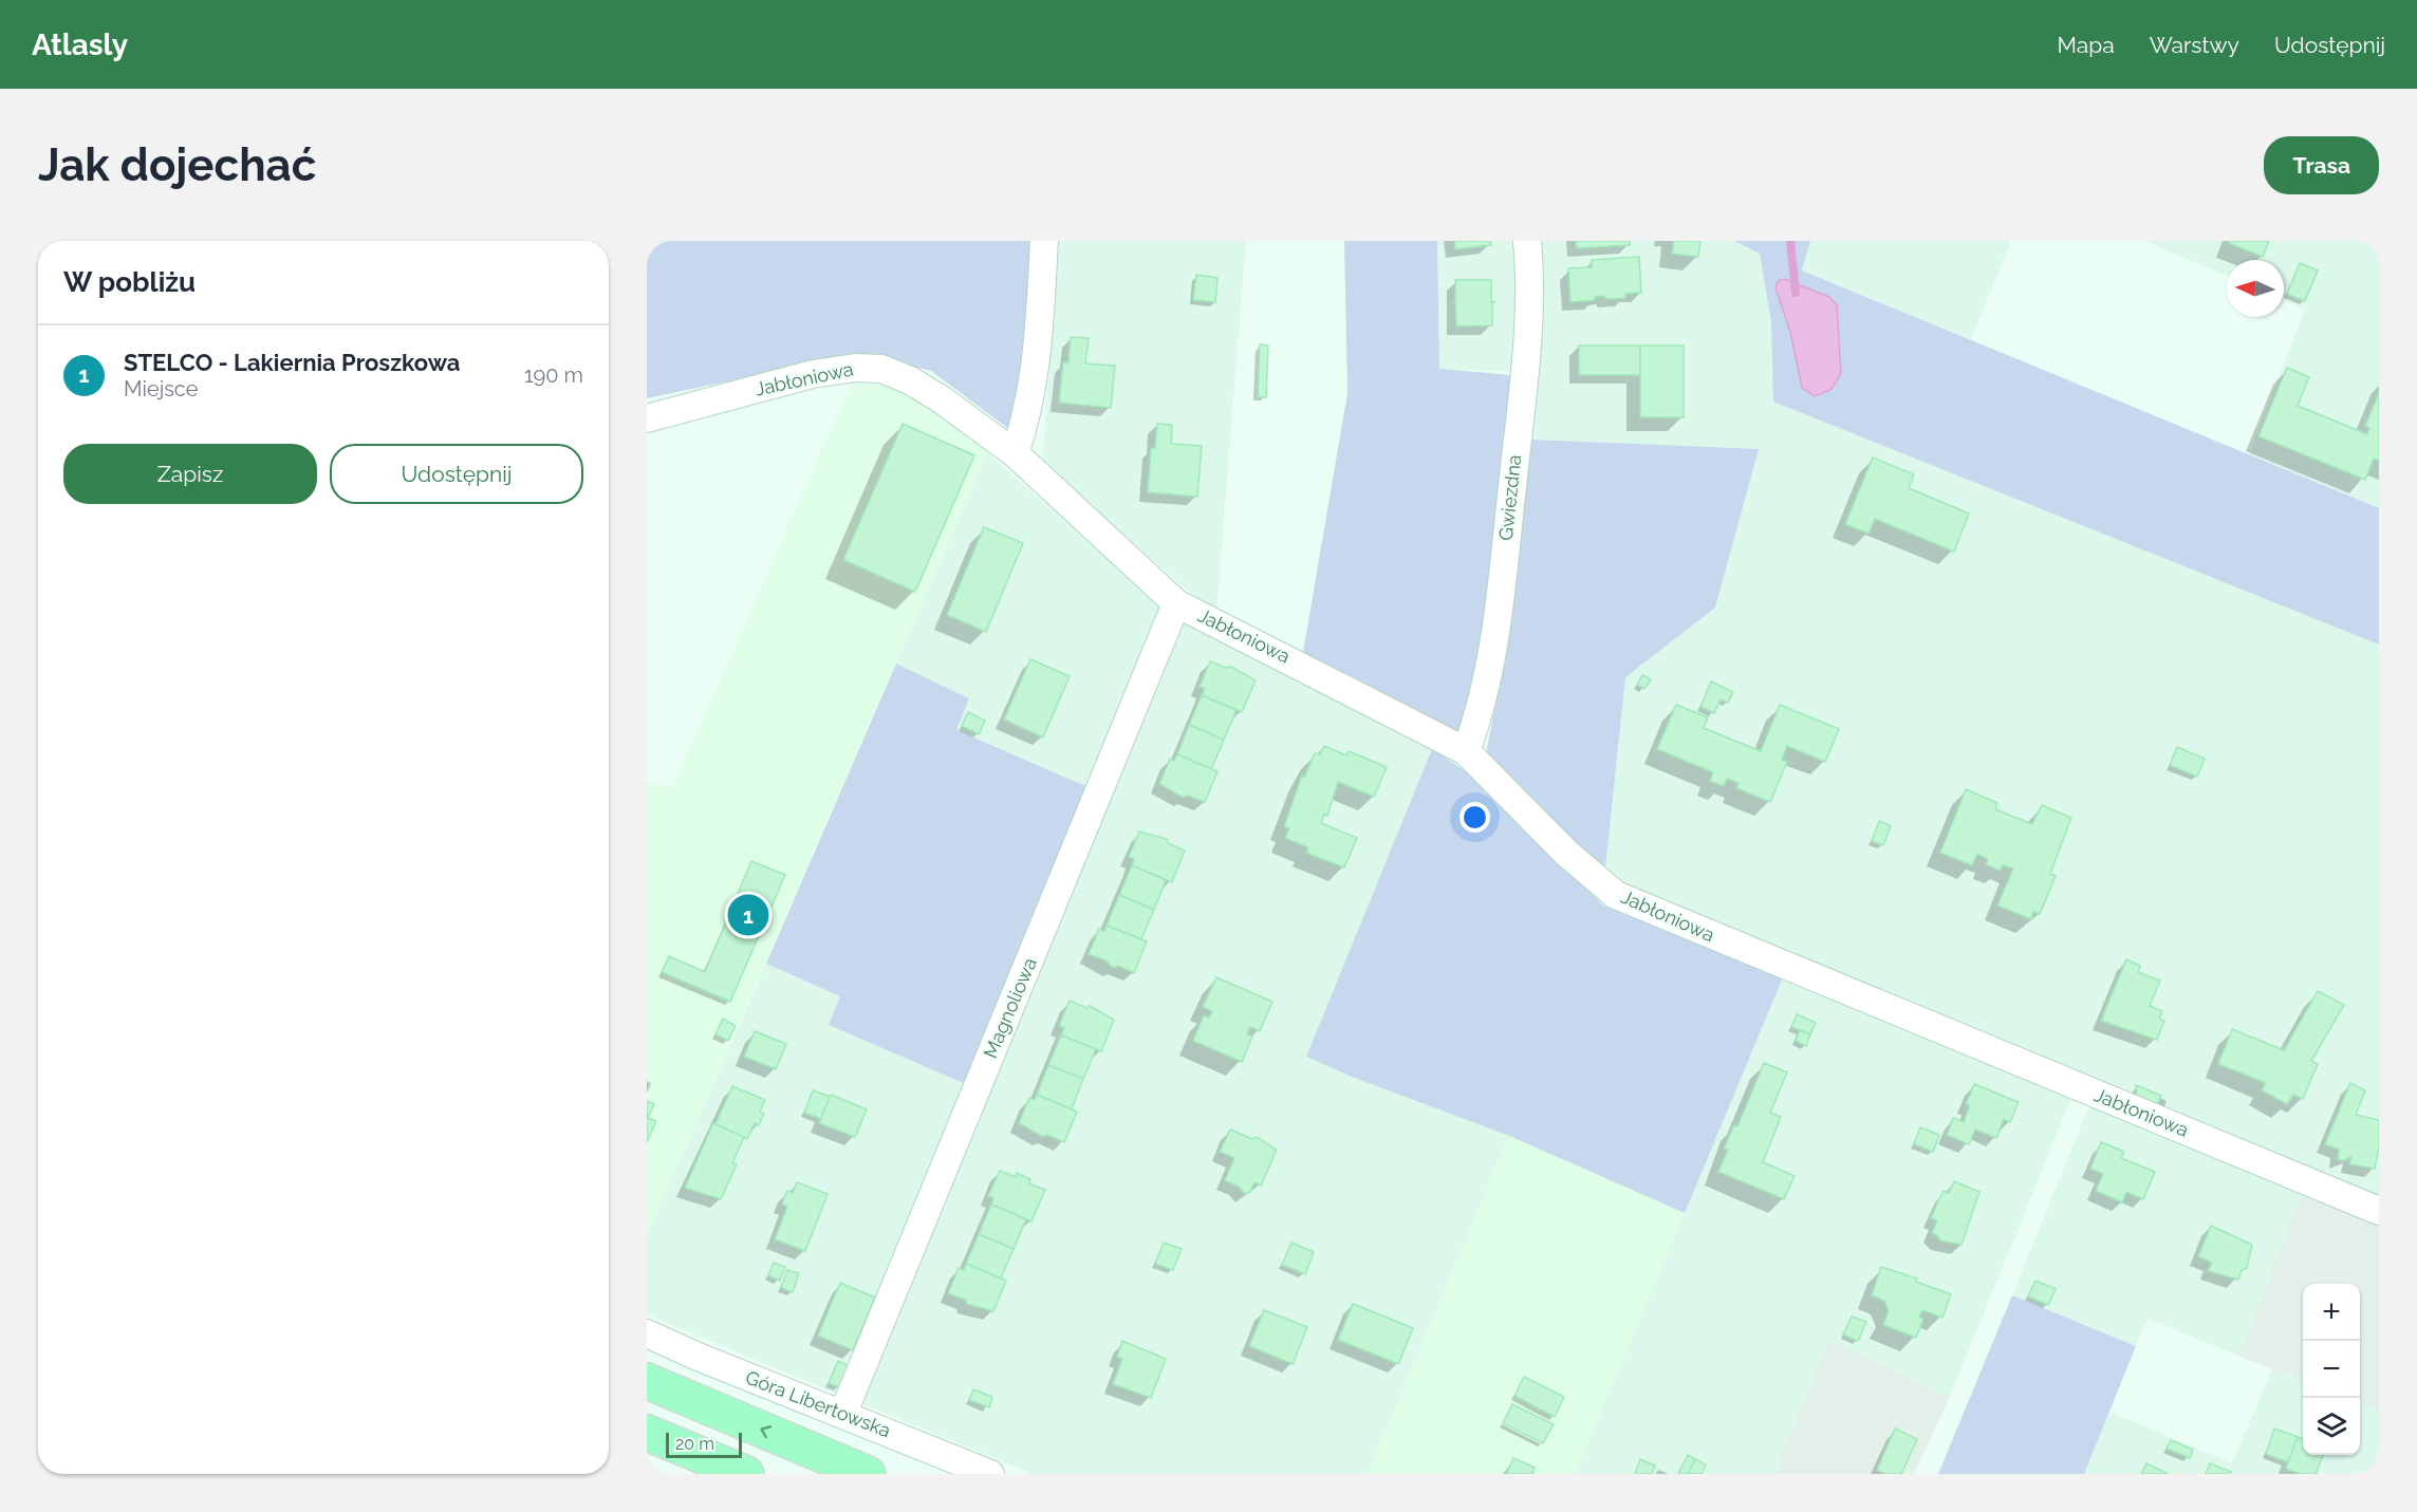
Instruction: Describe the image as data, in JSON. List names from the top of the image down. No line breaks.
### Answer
{"streets":{"street":["Jabłoniowa","Gwiezdna","Magnoliowa","Góra Libertowska"]},"crossings":[["Jabłoniowa","Gwiezdna"],["Jabłoniowa","Magnoliowa"],["Magnoliowa","Góra Libertowska"]],"scale_bar":"20 m","north":"left","page":{"header":"Atlasly","nav":["Mapa","Warstwy","Udostępnij"],"buttons":["Trasa",["Zapisz","Udostępnij"]],"title":"Jak dojechać","heading":"W pobliżu","list":[{"mark":"1","name":"STELCO - Lakiernia Proszkowa","note":"Miejsce","value":"190 m"}],"pins":"1","map_buttons":["+","−"],"scale":"20 m"}}
